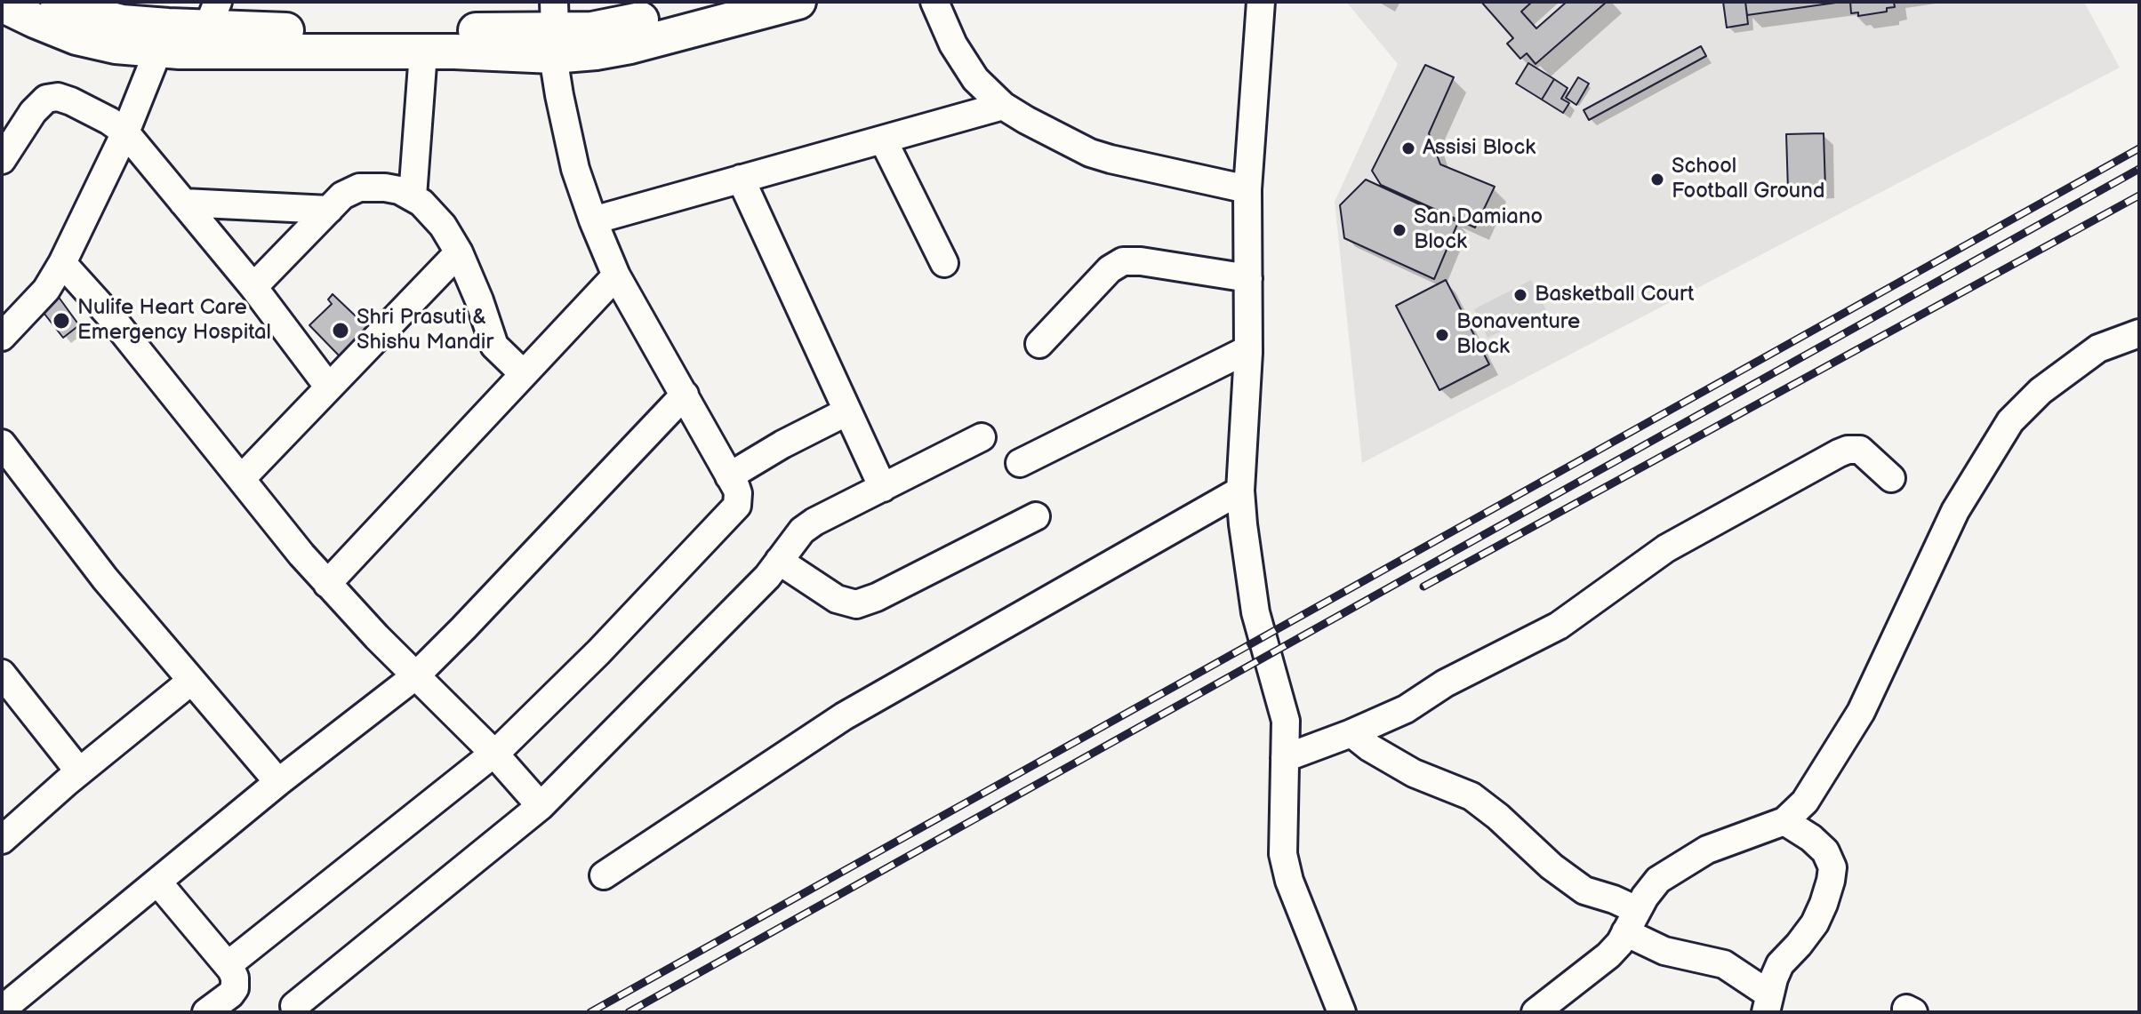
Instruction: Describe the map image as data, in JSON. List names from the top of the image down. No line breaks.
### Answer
{"places":["Assisi Block","School Football Ground","San Damiano Block","Basketball Court","Nulife Heart Care Emergency Hospital","Shri Prasuti & Shishu Mandir","Bonaventure Block"]}
